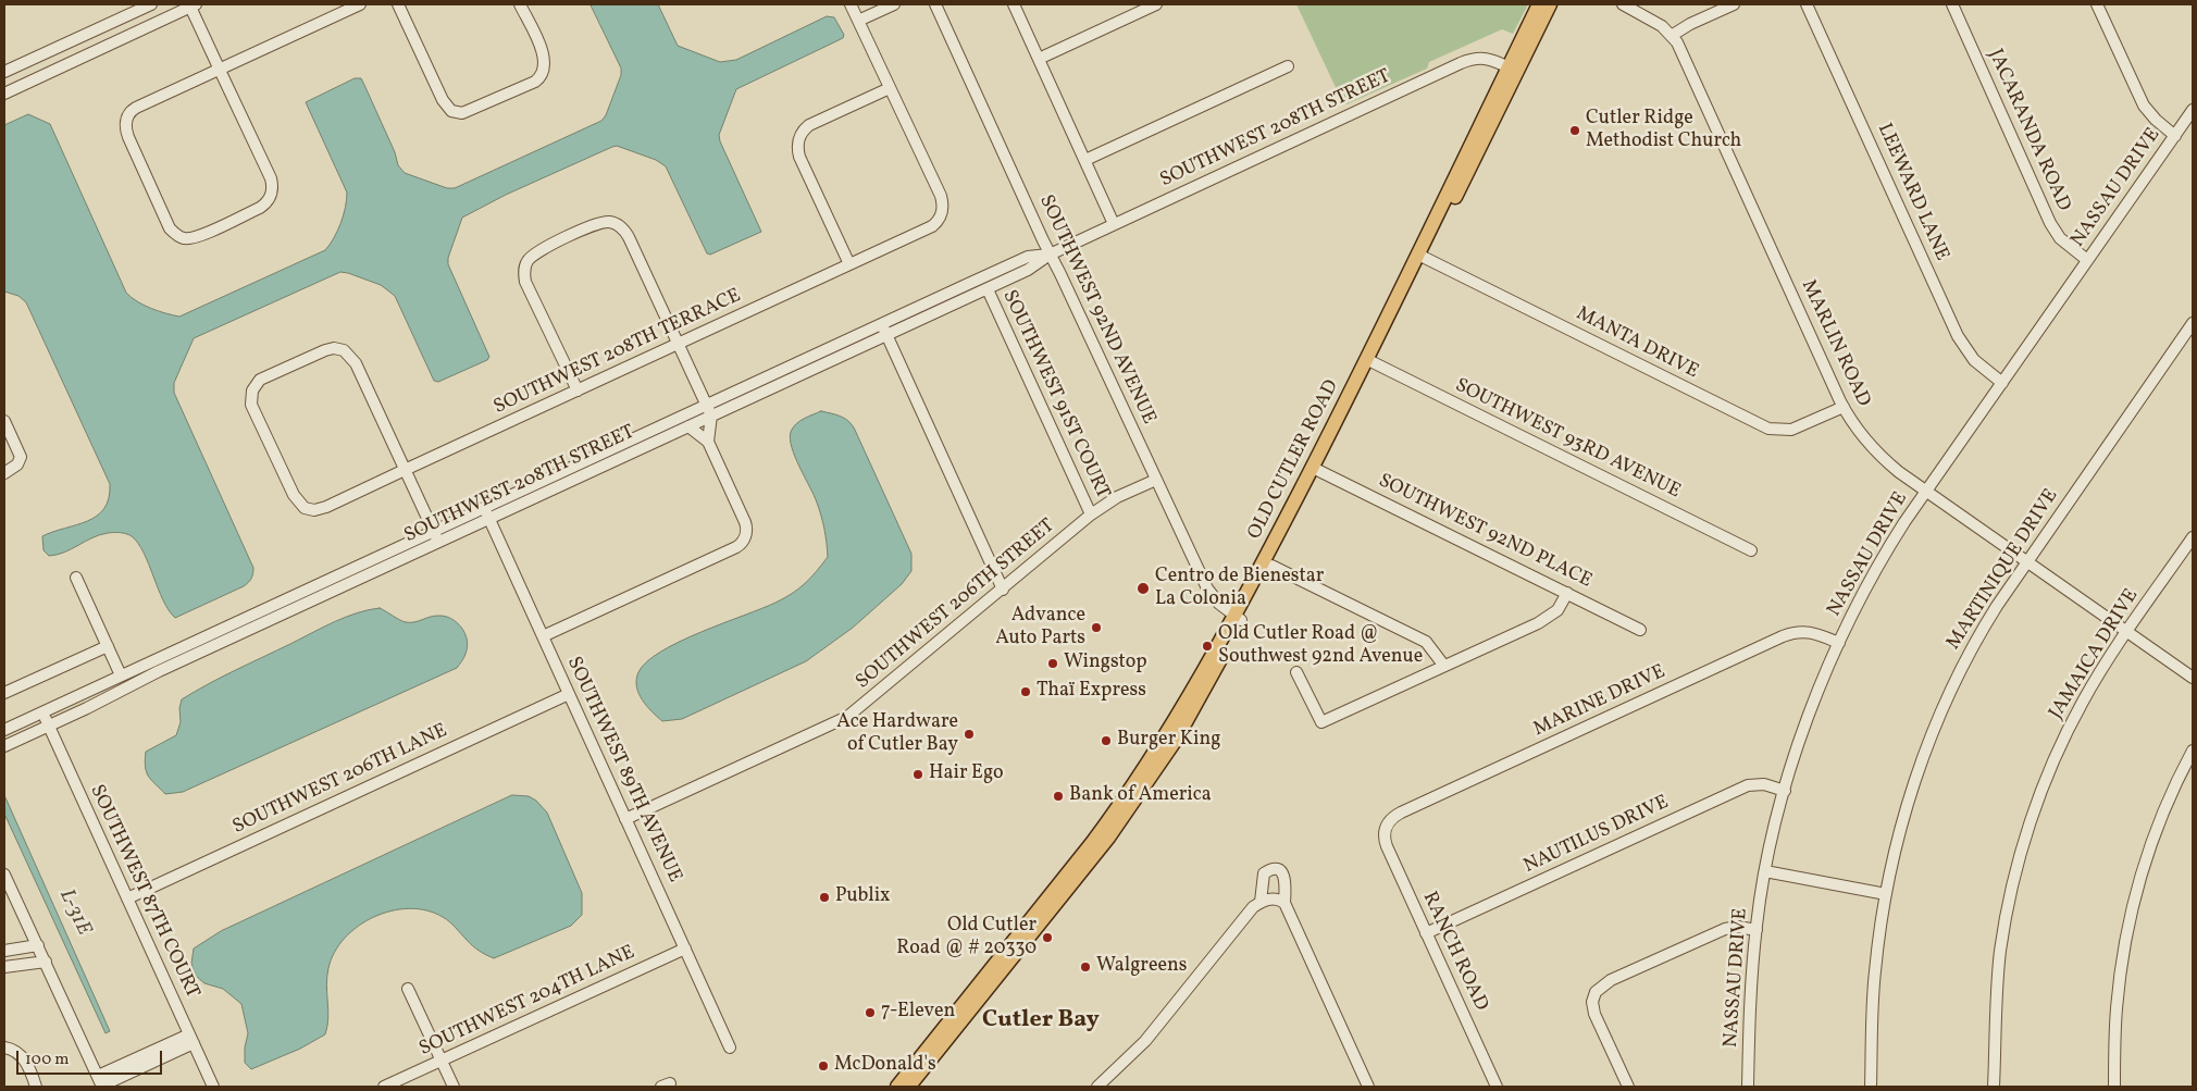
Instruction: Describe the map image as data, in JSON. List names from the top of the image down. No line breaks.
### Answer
{"streets":{"main road":["OLD CUTLER ROAD"],"street":["SOUTHWEST 208TH STREET","JACARANDA ROAD","NASSAU DRIVE","LEEWARD LANE","SOUTHWEST 92ND AVENUE","MANTA DRIVE","MARLIN ROAD","SOUTHWEST 208TH TERRACE","SOUTHWEST 91ST COURT","SOUTHWEST 93RD AVENUE","SOUTHWEST 92ND PLACE","MARTINIQUE DRIVE","SOUTHWEST 206TH STREET","JAMAICA DRIVE","MARINE DRIVE","SOUTHWEST 89TH AVENUE","SOUTHWEST 206TH LANE","NAUTILUS DRIVE","SOUTHWEST 87TH COURT","RANCH ROAD","SOUTHWEST 204TH LANE"]},"crossings":[["SOUTHWEST 208TH STREET","SOUTHWEST 92ND AVENUE"],["SOUTHWEST 208TH STREET","SOUTHWEST 91ST COURT"],["SOUTHWEST 208TH STREET","OLD CUTLER ROAD"],["SOUTHWEST 208TH STREET","SOUTHWEST 89TH AVENUE"],["SOUTHWEST 208TH STREET","SOUTHWEST 87TH COURT"],["JACARANDA ROAD","NASSAU DRIVE"],["NASSAU DRIVE","LEEWARD LANE"],["NASSAU DRIVE","MARLIN ROAD"],["NASSAU DRIVE","MARINE DRIVE"],["NASSAU DRIVE","NAUTILUS DRIVE"],["SOUTHWEST 92ND AVENUE","OLD CUTLER ROAD"],["SOUTHWEST 92ND AVENUE","SOUTHWEST 206TH STREET"],["MANTA DRIVE","MARLIN ROAD"],["MANTA DRIVE","OLD CUTLER ROAD"],["MARLIN ROAD","MARTINIQUE DRIVE"],["MARLIN ROAD","JAMAICA DRIVE"],["SOUTHWEST 91ST COURT","SOUTHWEST 206TH STREET"],["SOUTHWEST 93RD AVENUE","OLD CUTLER ROAD"],["OLD CUTLER ROAD","SOUTHWEST 92ND PLACE"],["SOUTHWEST 206TH STREET","SOUTHWEST 89TH AVENUE"],["MARINE DRIVE","RANCH ROAD"],["SOUTHWEST 89TH AVENUE","SOUTHWEST 206TH LANE"],["SOUTHWEST 89TH AVENUE","SOUTHWEST 204TH LANE"],["SOUTHWEST 206TH LANE","SOUTHWEST 87TH COURT"],["NAUTILUS DRIVE","RANCH ROAD"]],"districts":["Cutler Bay"],"water":["L-31E"],"places":["Cutler Ridge Methodist Church","Centro de Bienestar La Colonia","Advance Auto Parts","Old Cutler Road @ Southwest 92nd Avenue","Wingstop","Thaï Express","Ace Hardware of Cutler Bay","Burger King","Hair Ego","Bank of America","Publix","Old Cutler Road @ # 20330","Walgreens","7-Eleven","McDonald's"],"scale_bar":"100 m"}
